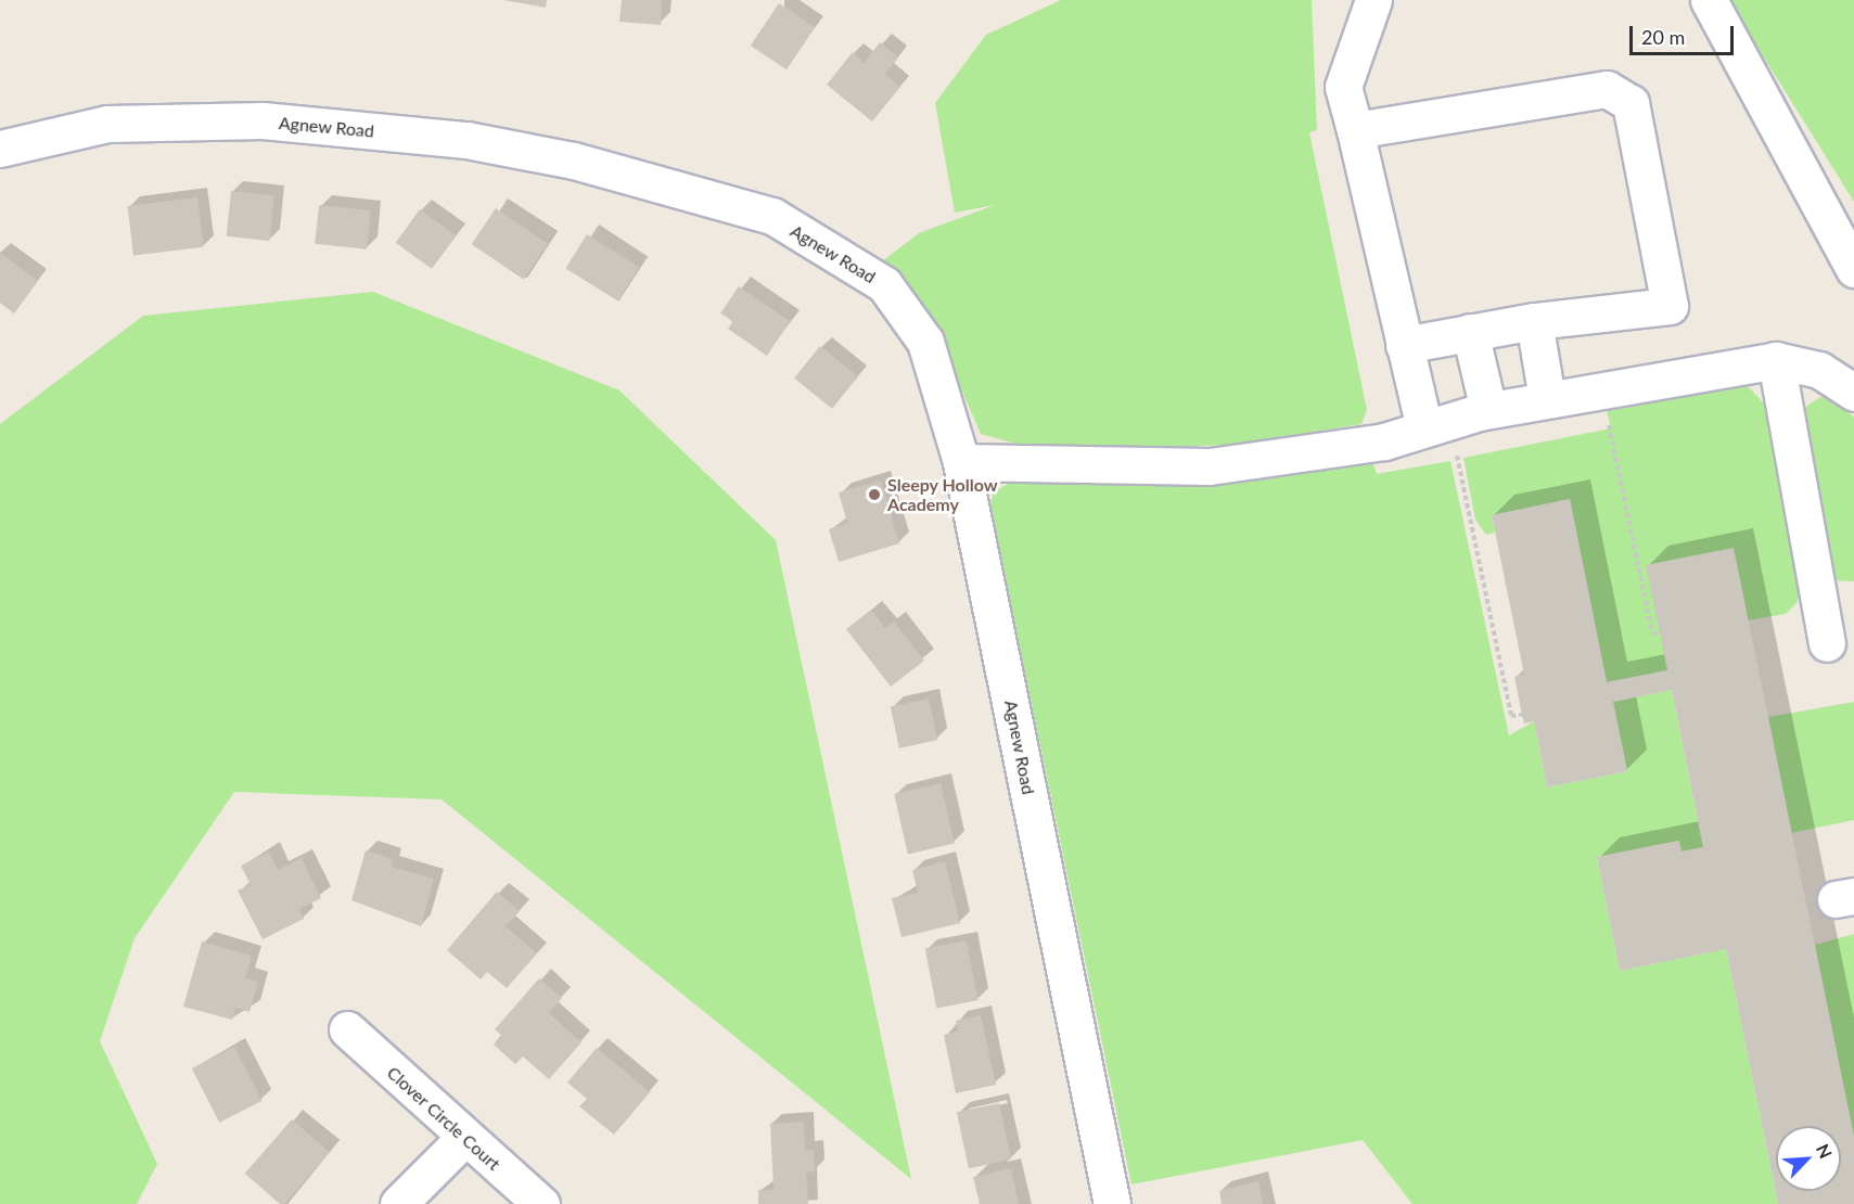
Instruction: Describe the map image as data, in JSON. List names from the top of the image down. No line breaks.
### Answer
{"streets":{"street":["Agnew Road","Clover Circle Court"]},"places":["Sleepy Hollow Academy"],"scale_bar":"20 m","north":"top right"}
